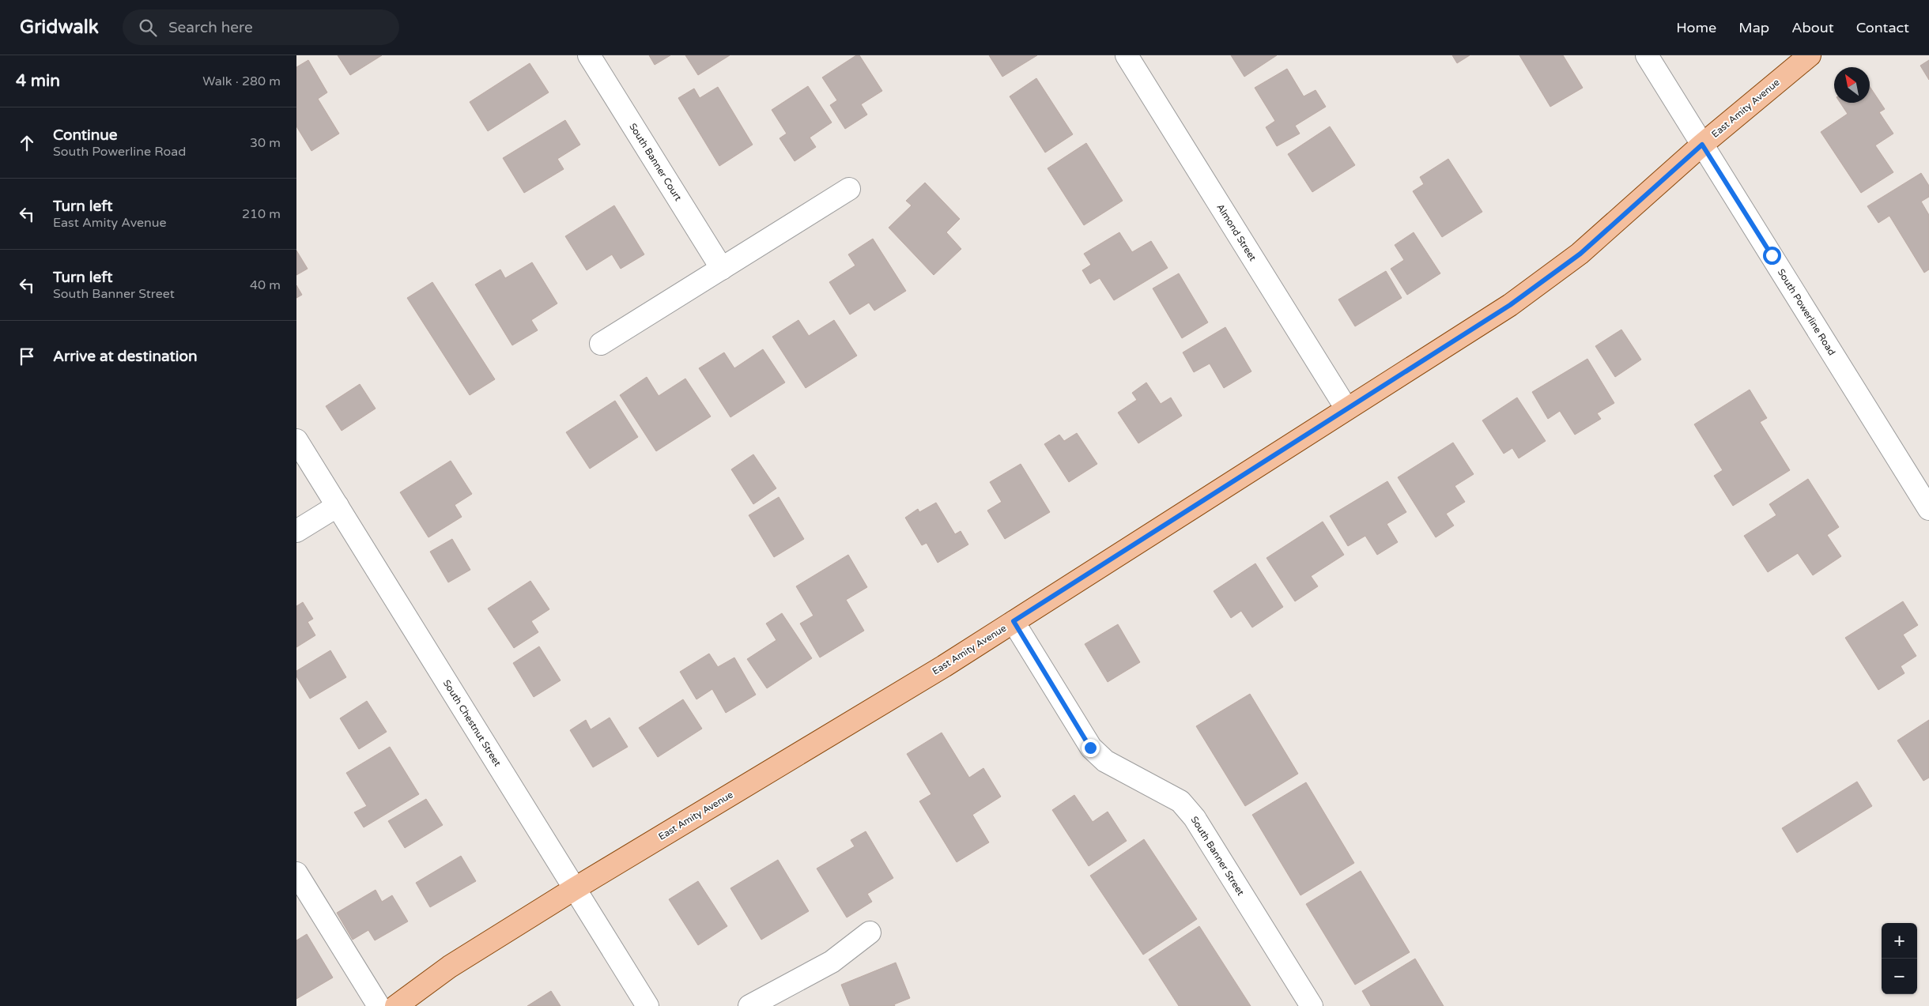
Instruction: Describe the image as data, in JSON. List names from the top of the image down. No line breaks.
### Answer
{"streets":{"main road":["East Amity Avenue"],"street":["South Banner Court","Almond Street","South Powerline Road","South Chestnut Street","South Banner Street"]},"crossings":[["East Amity Avenue","Almond Street"],["East Amity Avenue","South Powerline Road"],["East Amity Avenue","South Chestnut Street"],["East Amity Avenue","South Banner Street"]],"north":"top left","page":{"header":"Gridwalk","search":"Search here","nav":["Home","Map","About","Contact"],"heading":["4 min","Walk · 280 m"],"list":[["Continue","South Powerline Road","30 m"],["Turn left","East Amity Avenue","210 m"],["Turn left","South Banner Street","40 m"],"Arrive at destination"],"map_buttons":["+","−"]}}
